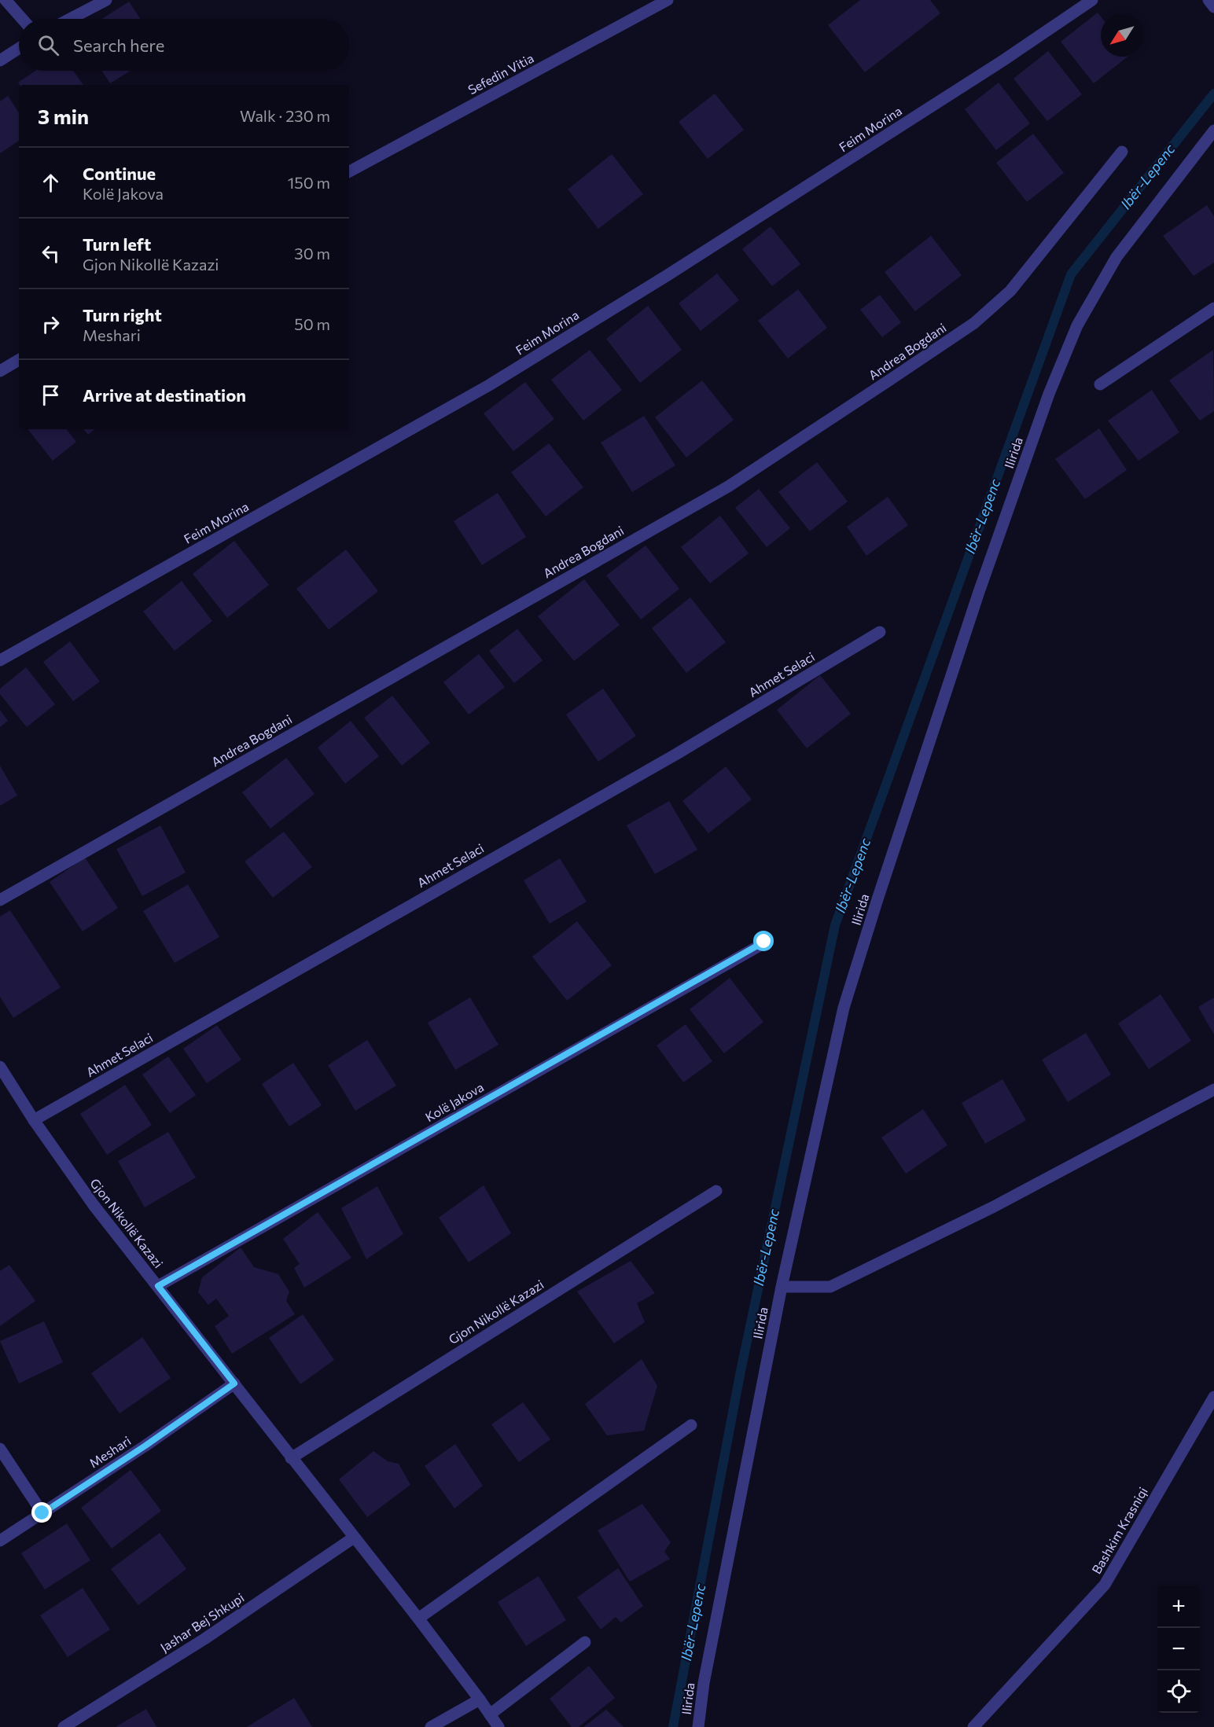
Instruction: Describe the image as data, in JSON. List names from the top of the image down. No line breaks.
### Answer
{"streets":{"street":["Sefedin Vitia","Feim Morina","Andrea Bogdani","Ilirida","Ahmet Selaci","Kolë Jakova","Gjon Nikollë Kazazi","Meshari","Bashkim Krasniqi","Jashar Bej Shkupi"]},"crossings":[["Ahmet Selaci","Gjon Nikollë Kazazi"],["Kolë Jakova","Gjon Nikollë Kazazi"],["Gjon Nikollë Kazazi","Meshari"],["Gjon Nikollë Kazazi","Jashar Bej Shkupi"]],"water":["Ibër-Lepenc"],"north":"bottom left","page":{"search":"Search here","heading":["3 min","Walk · 230 m"],"list":[["Continue","Kolë Jakova","150 m"],["Turn left","Gjon Nikollë Kazazi","30 m"],["Turn right","Meshari","50 m"],"Arrive at destination"],"map_buttons":["+","−"]}}
